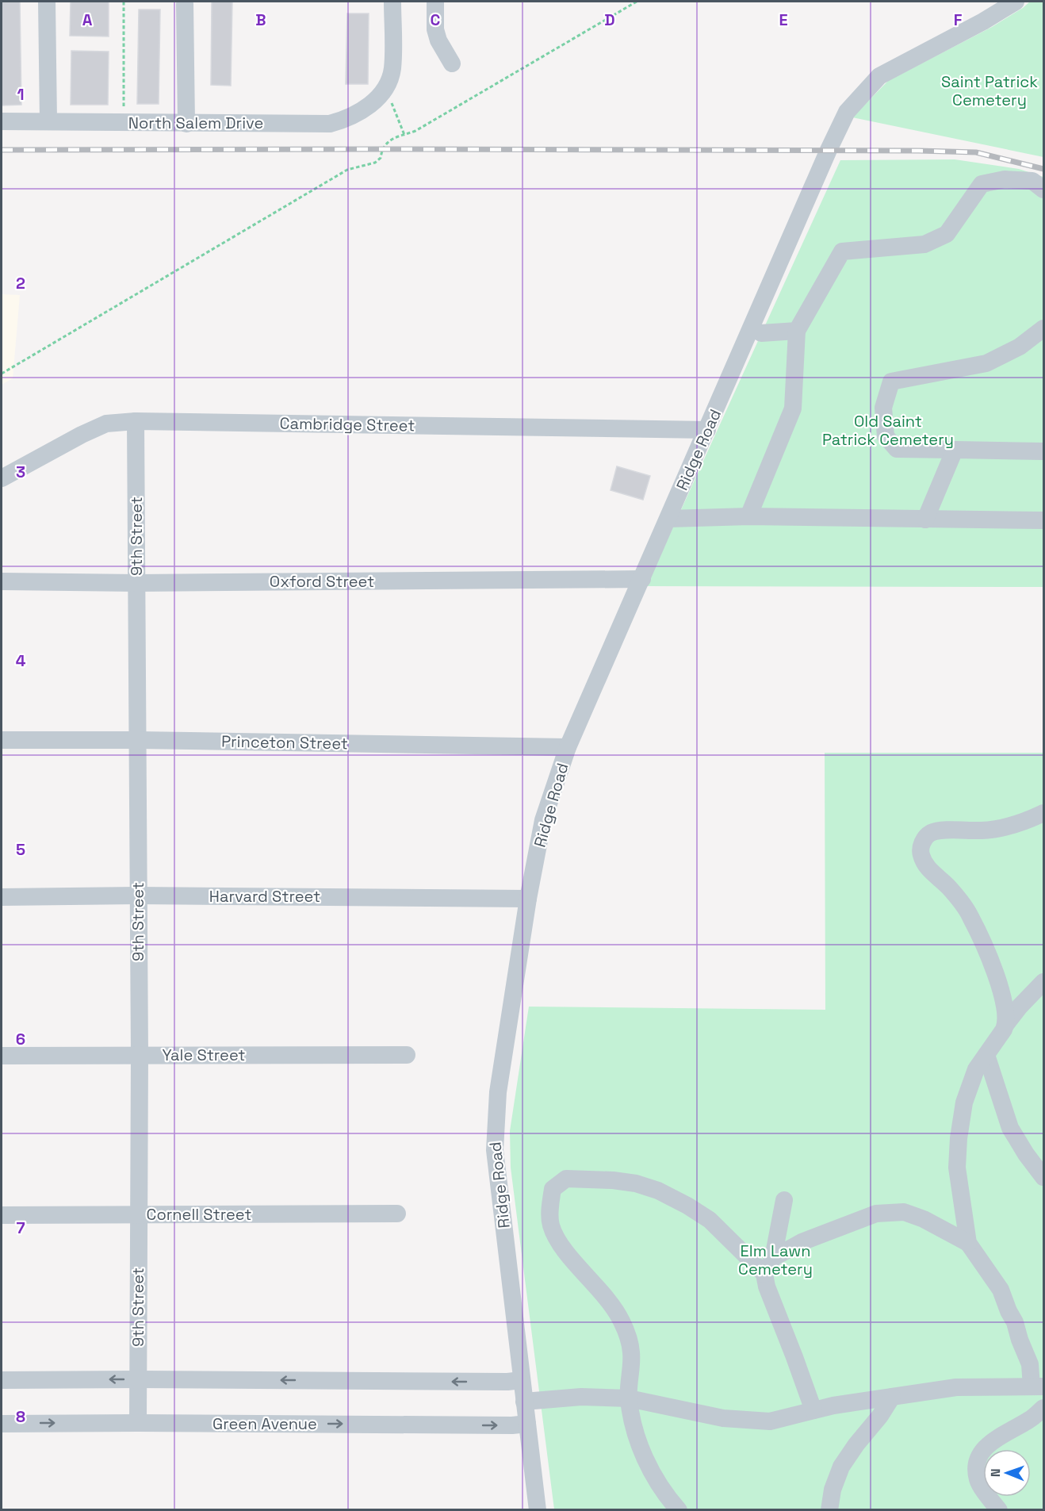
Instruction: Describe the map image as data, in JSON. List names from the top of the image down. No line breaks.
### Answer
{"streets":{"street":["North Salem Drive","Cambridge Street","Ridge Road","9th Street","Oxford Street","Princeton Street","Harvard Street","Yale Street","Cornell Street","Green Avenue"]},"crossings":[["Cambridge Street","Ridge Road"],["Cambridge Street","9th Street"],["Ridge Road","Oxford Street"],["Ridge Road","Princeton Street"],["Ridge Road","Harvard Street"],["Ridge Road","Green Avenue"],["9th Street","Oxford Street"],["9th Street","Princeton Street"],["9th Street","Harvard Street"],["9th Street","Yale Street"],["9th Street","Cornell Street"],["9th Street","Green Avenue"]],"parks":["Saint Patrick Cemetery","Old Saint Patrick Cemetery","Elm Lawn Cemetery"],"north":"left","grid":{"columns":["A","B","C","D","E","F"],"rows":["1","2","3","4","5","6","7","8"]}}
